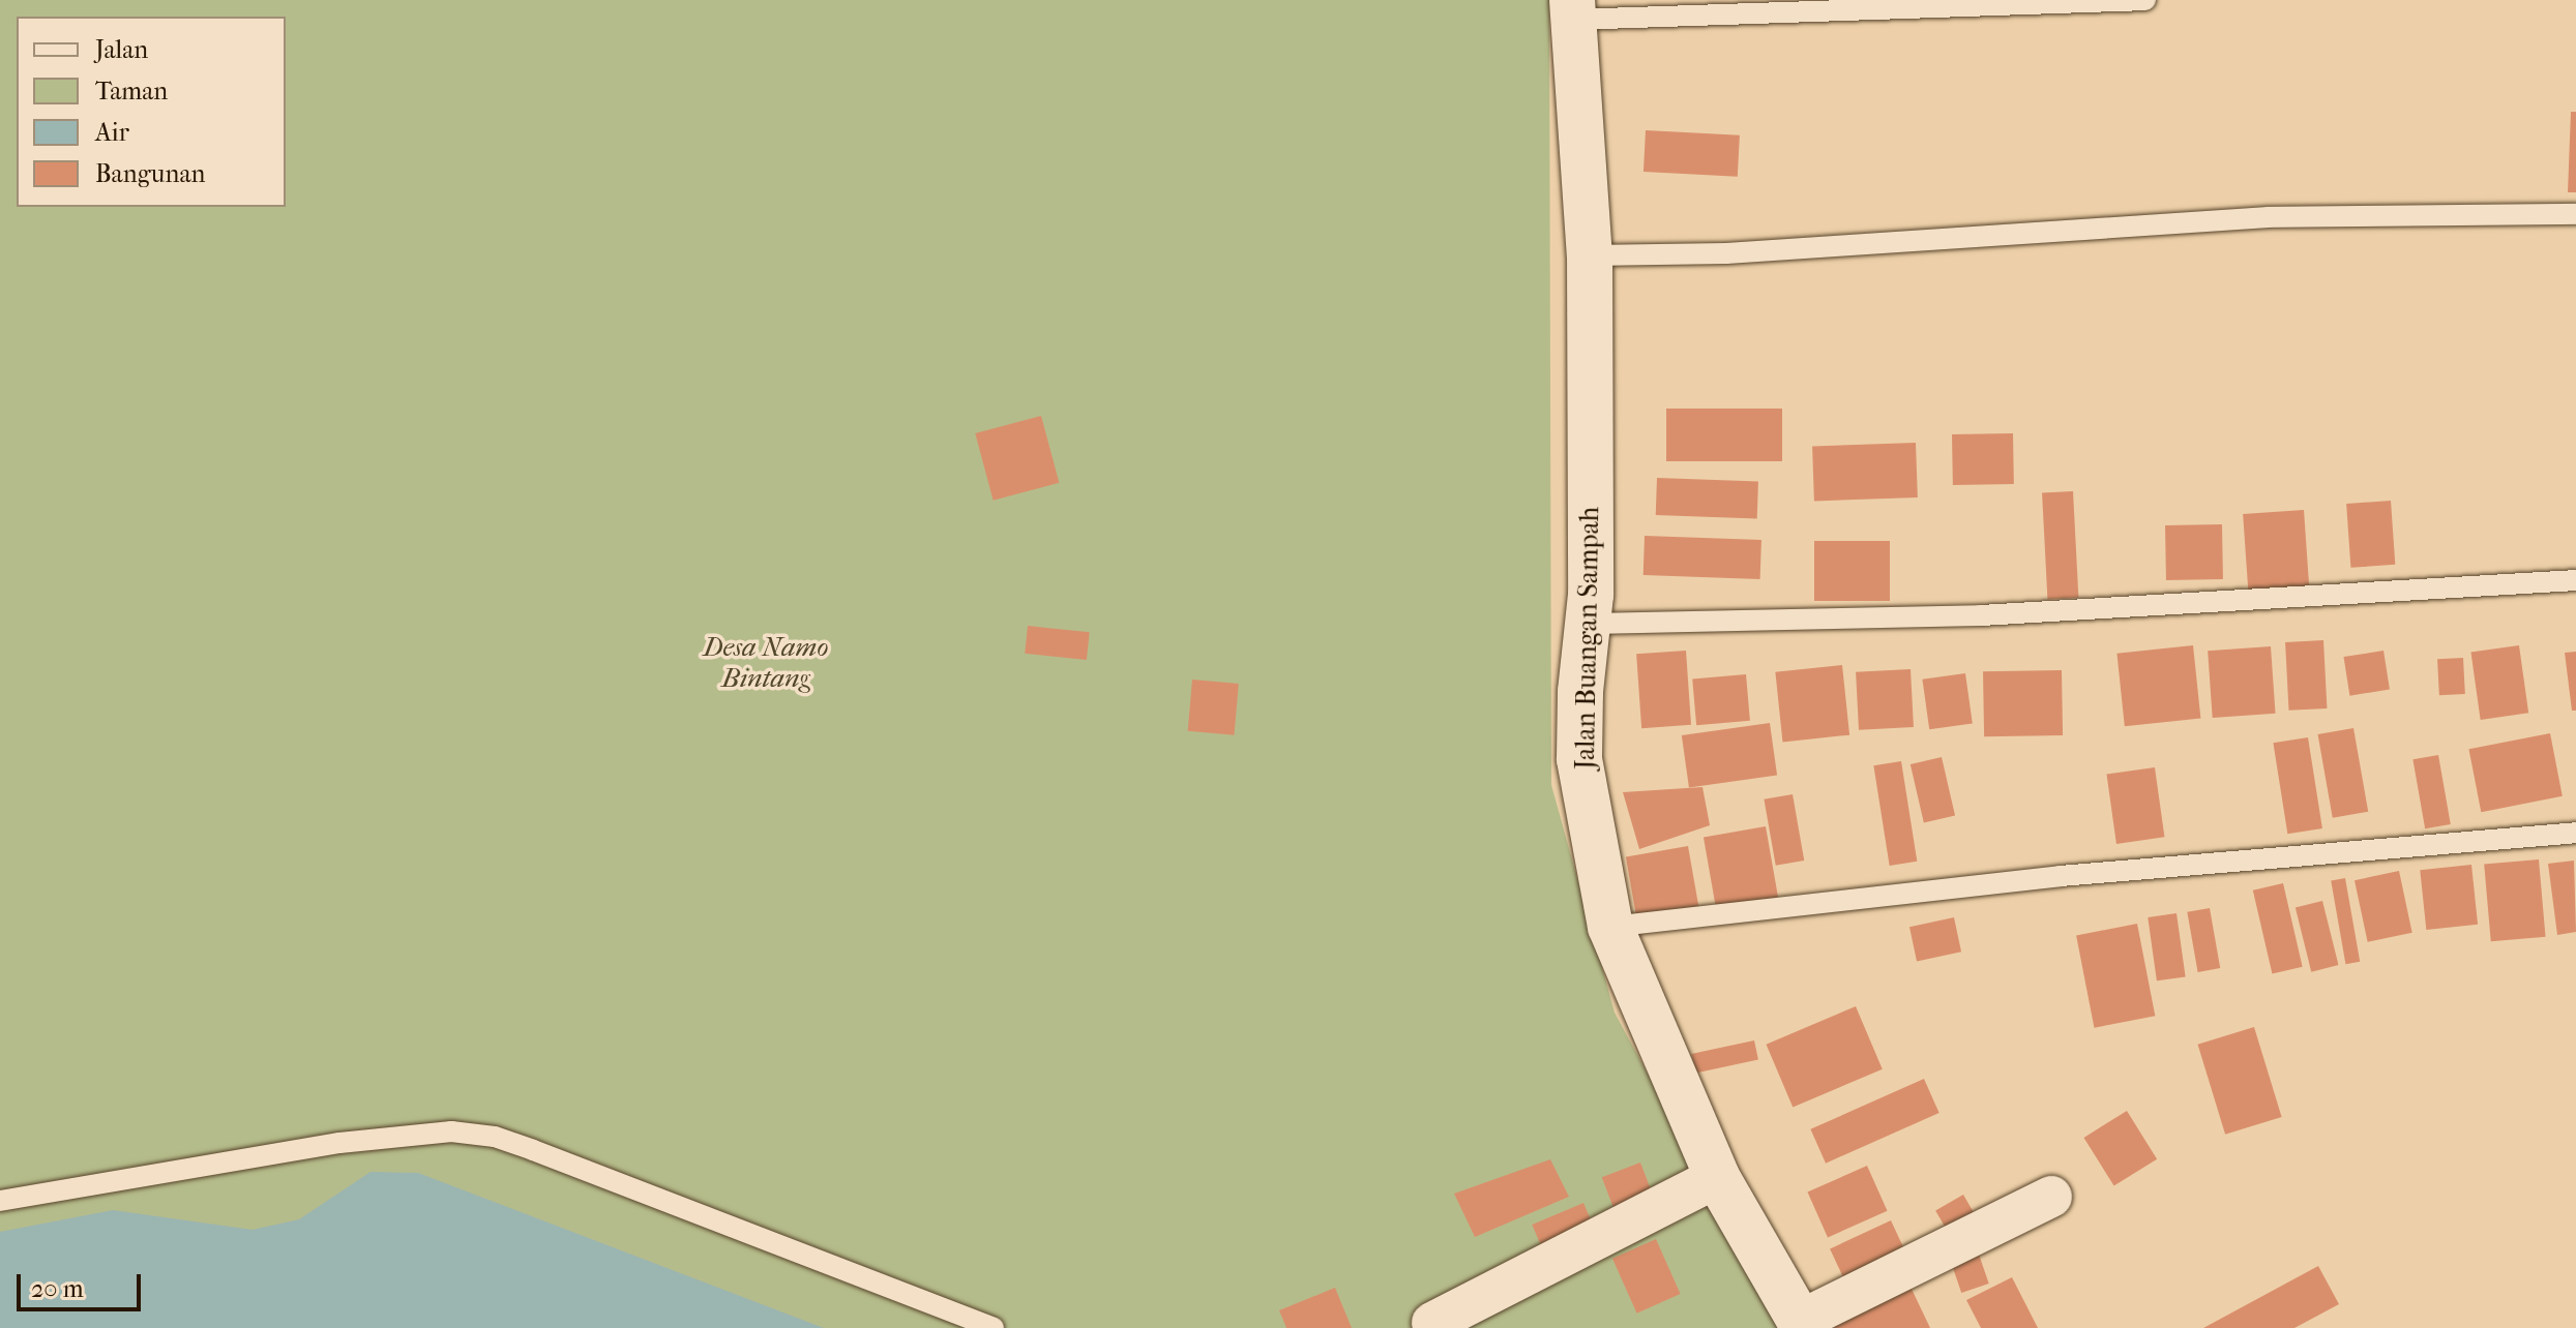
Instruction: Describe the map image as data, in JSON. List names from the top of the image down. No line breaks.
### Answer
{"streets":{"street":["Jalan Buangan Sampah"]},"parks":["Desa Namo Bintang"],"legend":["Jalan","Taman","Air","Bangunan"],"scale_bar":"20 m"}
